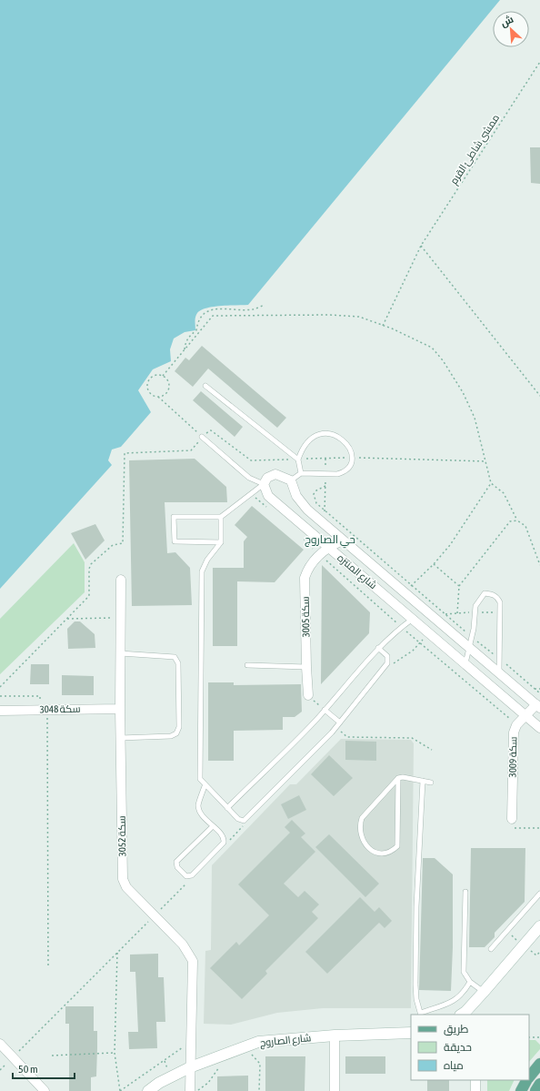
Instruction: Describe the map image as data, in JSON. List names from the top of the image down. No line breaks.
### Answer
{"streets":{"main road":["شارع الصاروج"],"street":["شارع المنتزه","سكة 3005","سكة 3048","سكة 3009","سكة 3052"],"path":["ممشى شاطئ القرم"]},"crossings":[["شارع المنتزه","سكة 3005"],["شارع المنتزه","سكة 3009"],["سكة 3048","سكة 3052"],["سكة 3052","شارع الصاروج"]],"districts":["حي الصاروج"],"legend":["طريق","حديقة","مياه"],"scale_bar":"50 m","north":"top left"}
